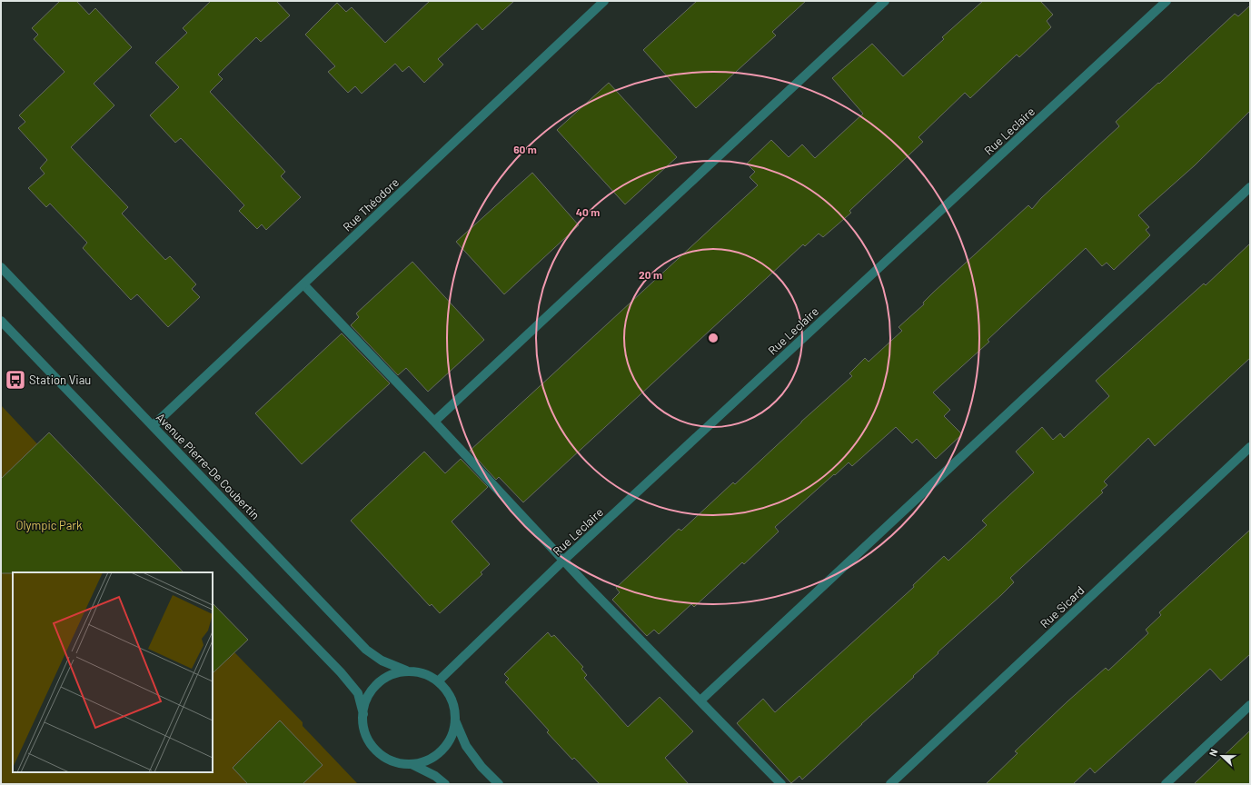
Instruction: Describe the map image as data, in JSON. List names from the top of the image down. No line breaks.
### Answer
{"streets":{"street":["Rue Leclaire","Rue Théodore","Avenue Pierre-De Coubertin","Rue Sicard"]},"crossings":[["Rue Leclaire","Avenue Pierre-De Coubertin"],["Rue Théodore","Avenue Pierre-De Coubertin"]],"parks":["Olympic Park"],"places":{"bus stop":["Station Viau"]},"north":"left","rings":["60 m","40 m","20 m"]}
